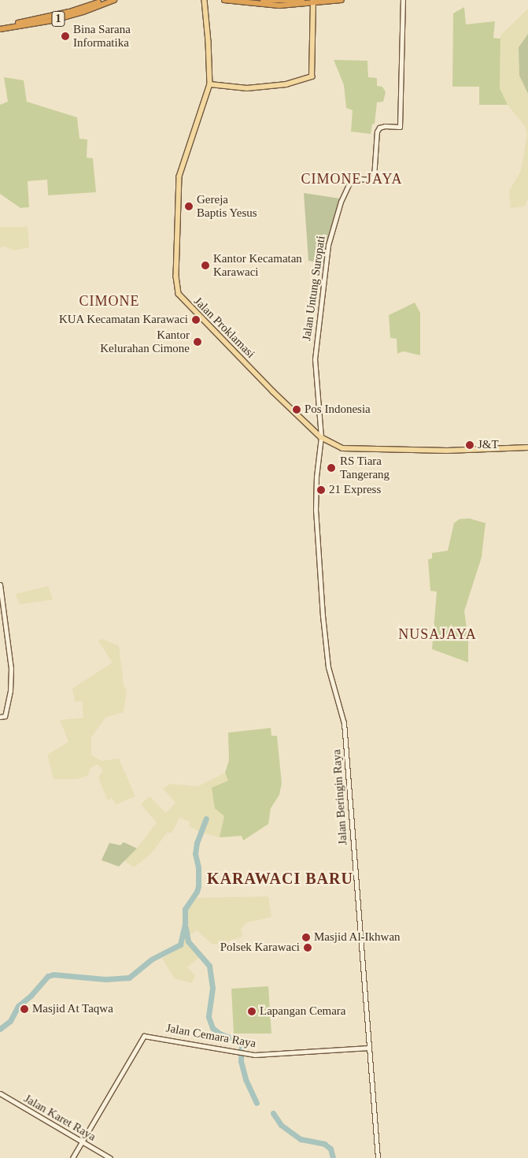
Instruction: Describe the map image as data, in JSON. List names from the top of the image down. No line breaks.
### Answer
{"streets":{"highway":["1"],"main road":["Jalan Proklamasi"],"street":["Jalan Untung Suropati","Jalan Beringin Raya","Jalan Cemara Raya","Jalan Karet Raya"]},"crossings":[["Jalan Untung Suropati","Jalan Proklamasi"],["Jalan Untung Suropati","Jalan Beringin Raya"],["Jalan Proklamasi","Jalan Beringin Raya"],["Jalan Beringin Raya","Jalan Cemara Raya"],["Jalan Cemara Raya","Jalan Karet Raya"]],"districts":["CIMONE JAYA","CIMONE","NUSAJAYA","KARAWACI BARU"],"places":["Bina Sarana Informatika","Gereja Baptis Yesus","Kantor Kecamatan Karawaci","KUA Kecamatan Karawaci","Kantor Kelurahan Cimone","Pos Indonesia","J&T","RS Tiara Tangerang","21 Express","Masjid Al-Ikhwan","Polsek Karawaci","Masjid At Taqwa","Lapangan Cemara"]}
